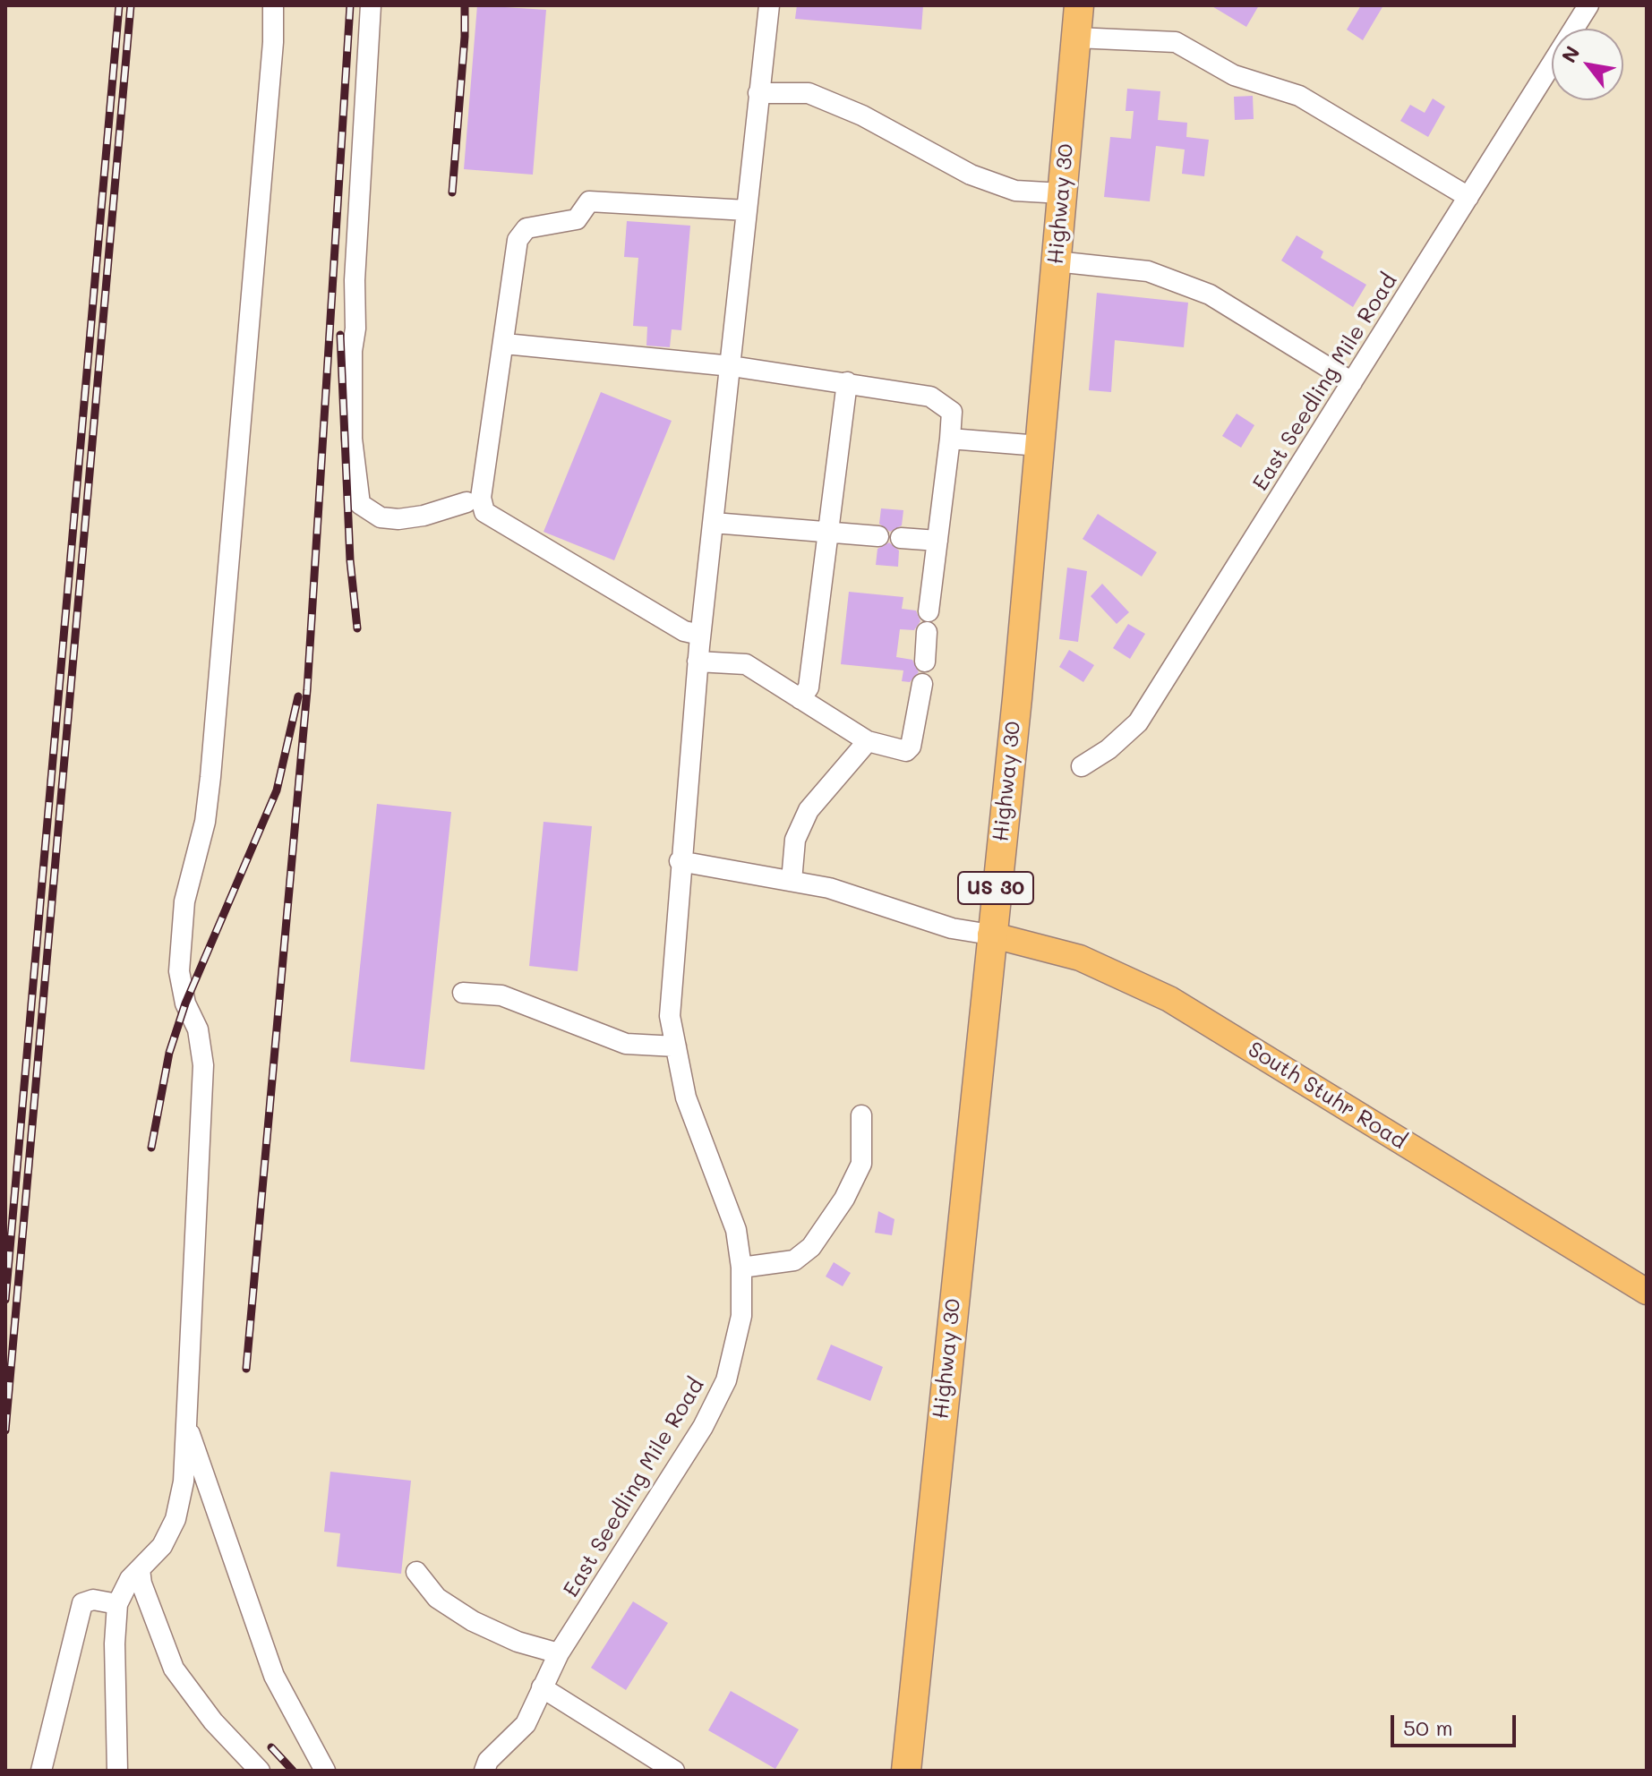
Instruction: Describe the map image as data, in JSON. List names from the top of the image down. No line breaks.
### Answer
{"streets":{"highway":["Highway 30","US 30"],"main road":["South Stuhr Road"],"street":["East Seedling Mile Road"]},"crossings":[["Highway 30","South Stuhr Road"]],"scale_bar":"50 m","north":"top left"}
